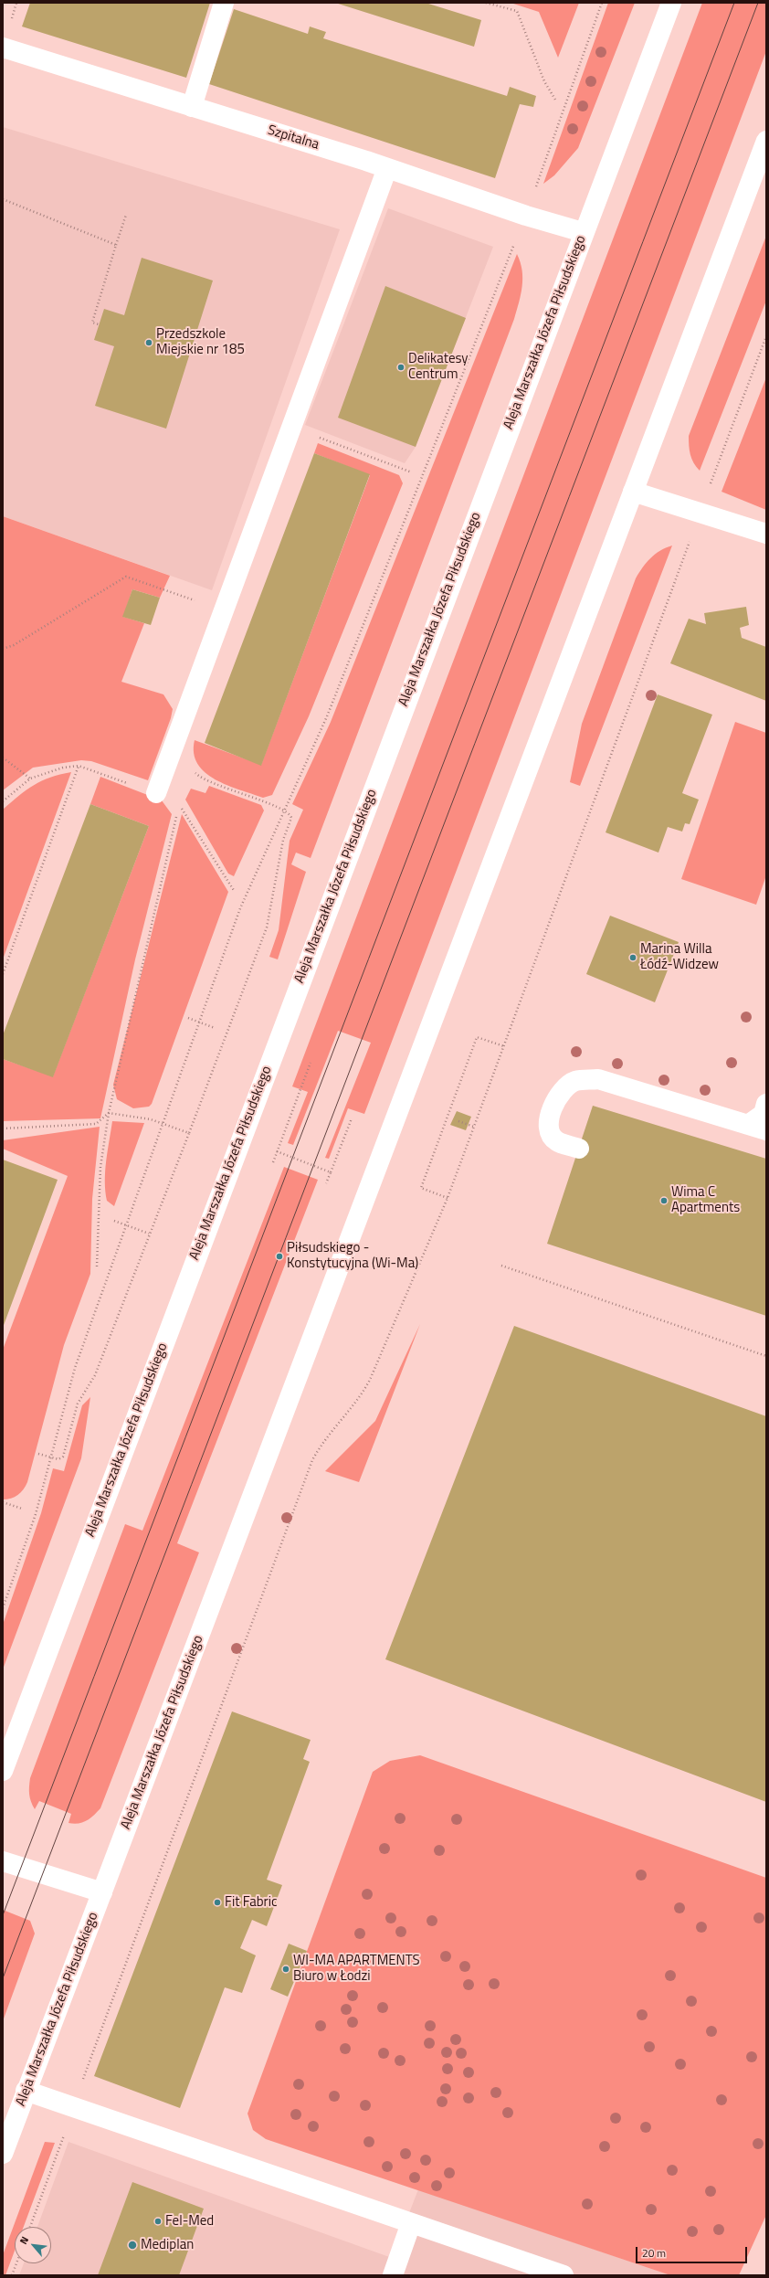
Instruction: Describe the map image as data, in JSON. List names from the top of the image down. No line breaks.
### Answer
{"streets":{"main road":["Szpitalna","Aleja Marszałka Józefa Piłsudskiego"]},"crossings":[["Szpitalna","Aleja Marszałka Józefa Piłsudskiego"]],"places":["Przedszkole Miejskie nr 185","Delikatesy Centrum","Marina Willa Łódź-Widzew","Wima C Apartments","Piłsudskiego - Konstytucyjna (Wi-Ma)","Fit Fabric","WI-MA APARTMENTS Biuro w Łodzi","Fel-Med","Mediplan"],"scale_bar":"20 m","north":"top left"}
